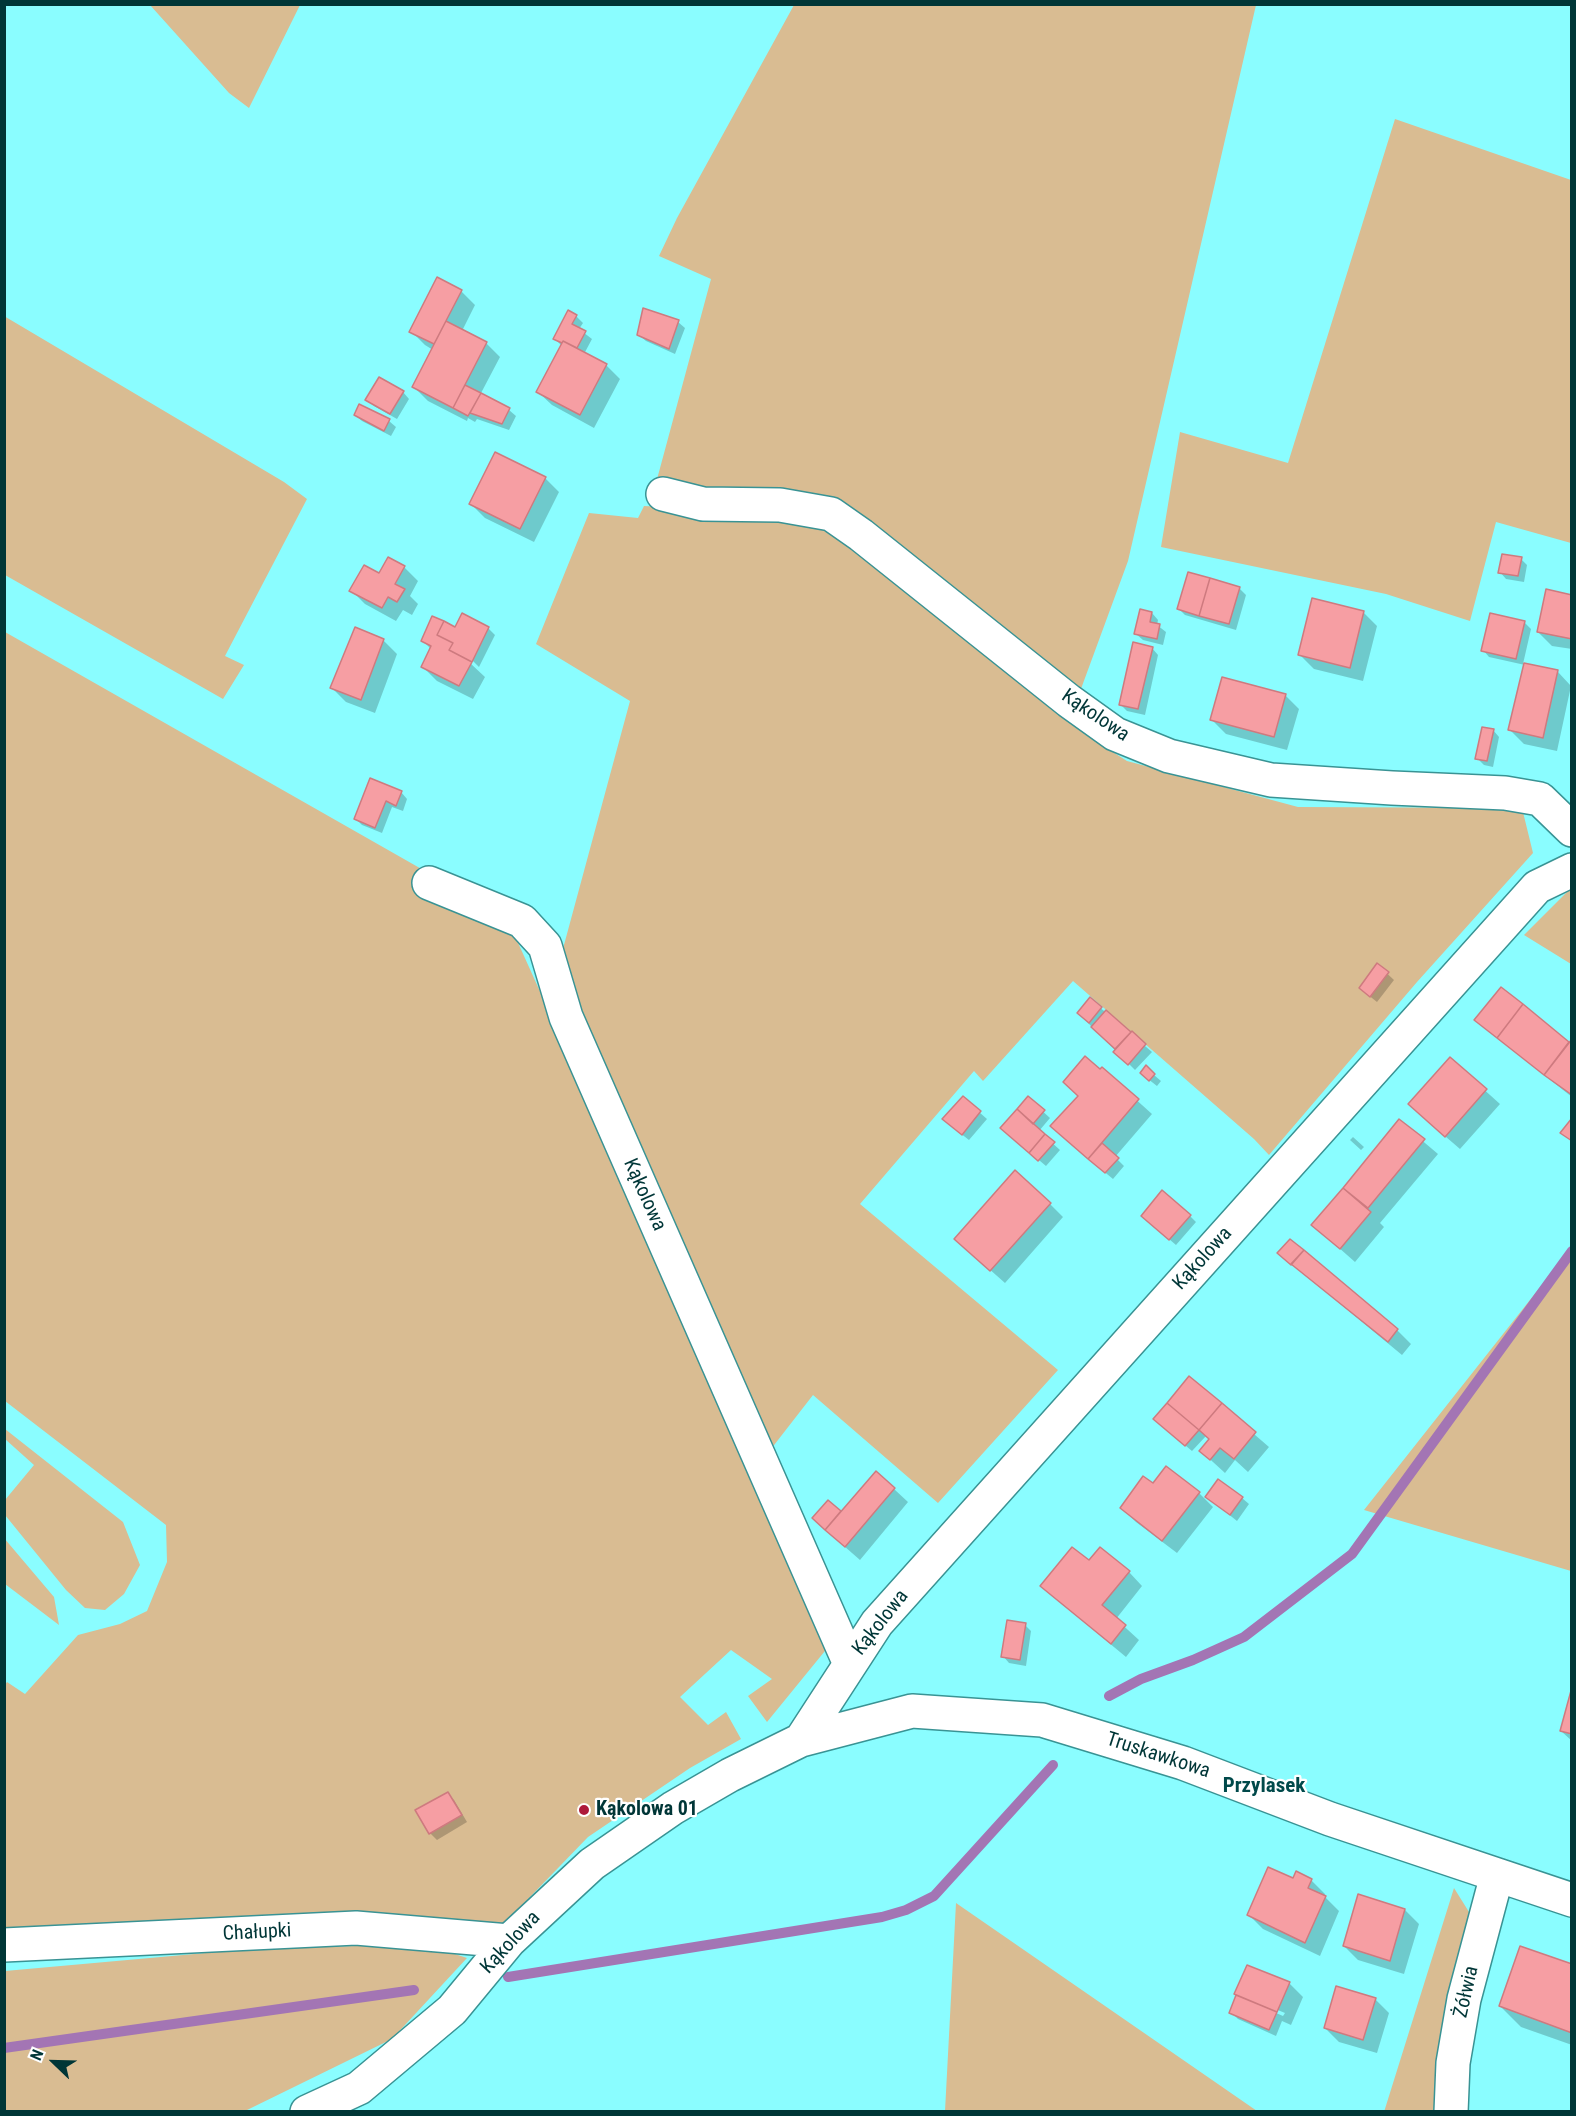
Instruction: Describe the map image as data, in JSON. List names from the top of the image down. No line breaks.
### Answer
{"streets":{"street":["Kąkolowa","Truskawkowa","Chałupki","Żółwia"]},"crossings":[["Kąkolowa","Truskawkowa"],["Kąkolowa","Chałupki"],["Truskawkowa","Żółwia"]],"districts":["Przylasek"],"places":["Kąkolowa 01"],"north":"top left"}
